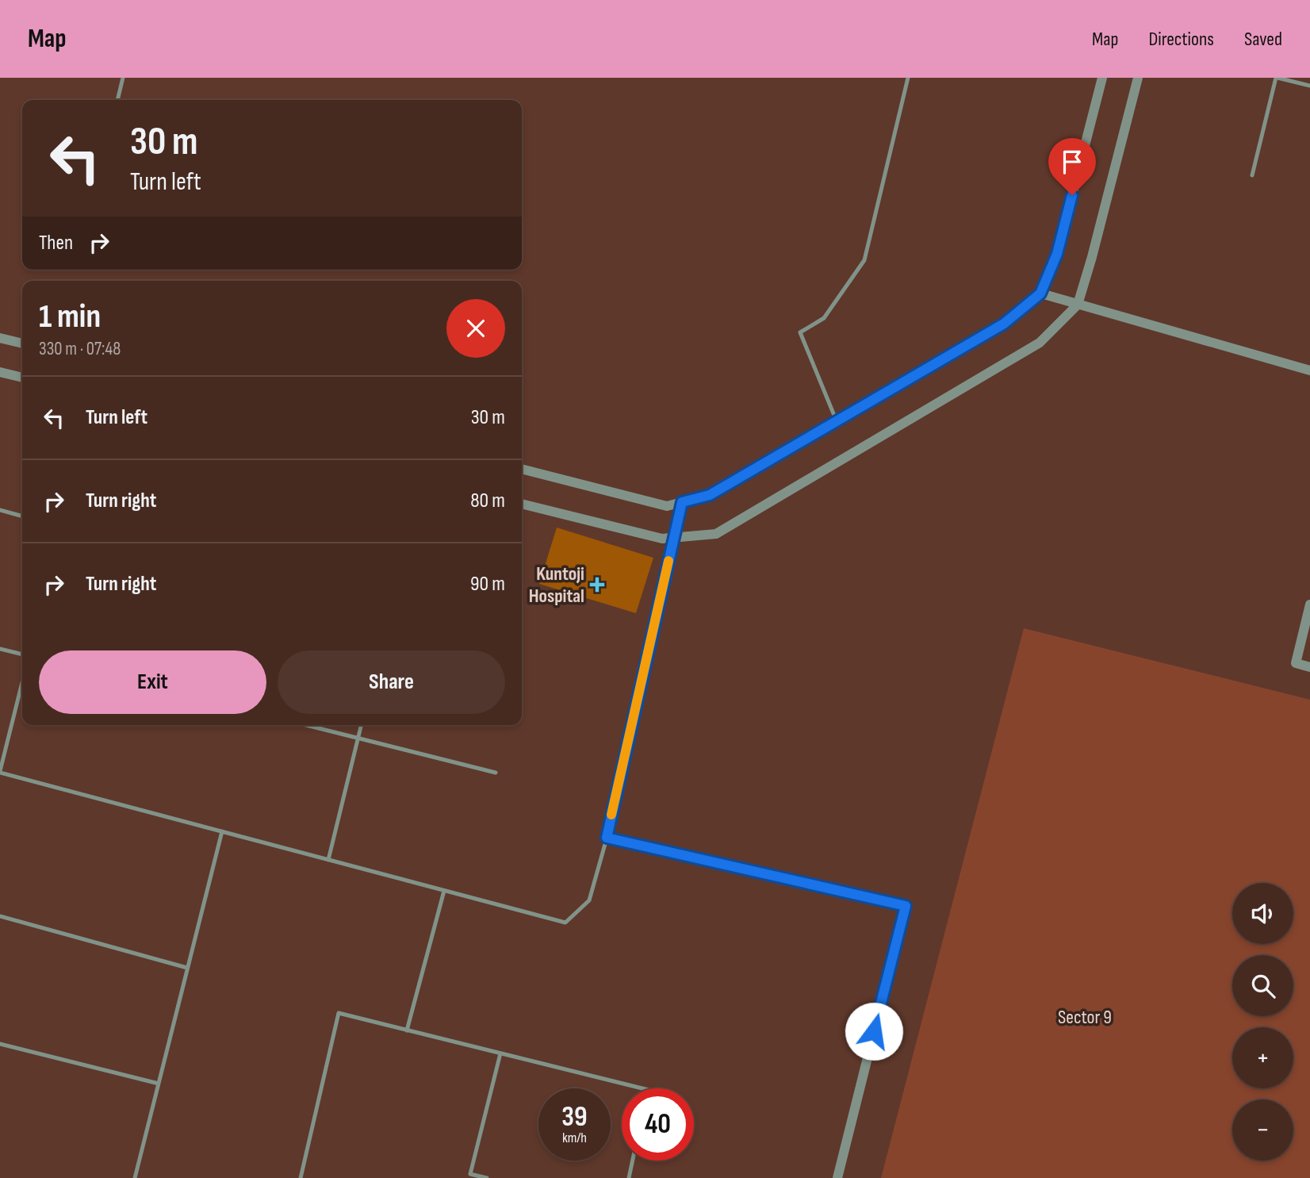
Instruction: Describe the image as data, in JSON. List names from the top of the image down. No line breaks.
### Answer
{"parks":["Sector 9"],"places":{"health":["Kuntoji Hospital"]},"page":{"header":"Map","nav":["Map","Directions","Saved"],"turn":["30 m","Turn left"],"then":"Then","heading":["1 min","330 m · 07:48"],"list":[{"name":"Turn left","value":"30 m"},{"name":"Turn right","value":"80 m"},{"name":"Turn right","value":"90 m"}],"buttons":["Exit","Share"],"map_buttons":["+","−"],"speed":"39 km/h","limit":"40"}}
